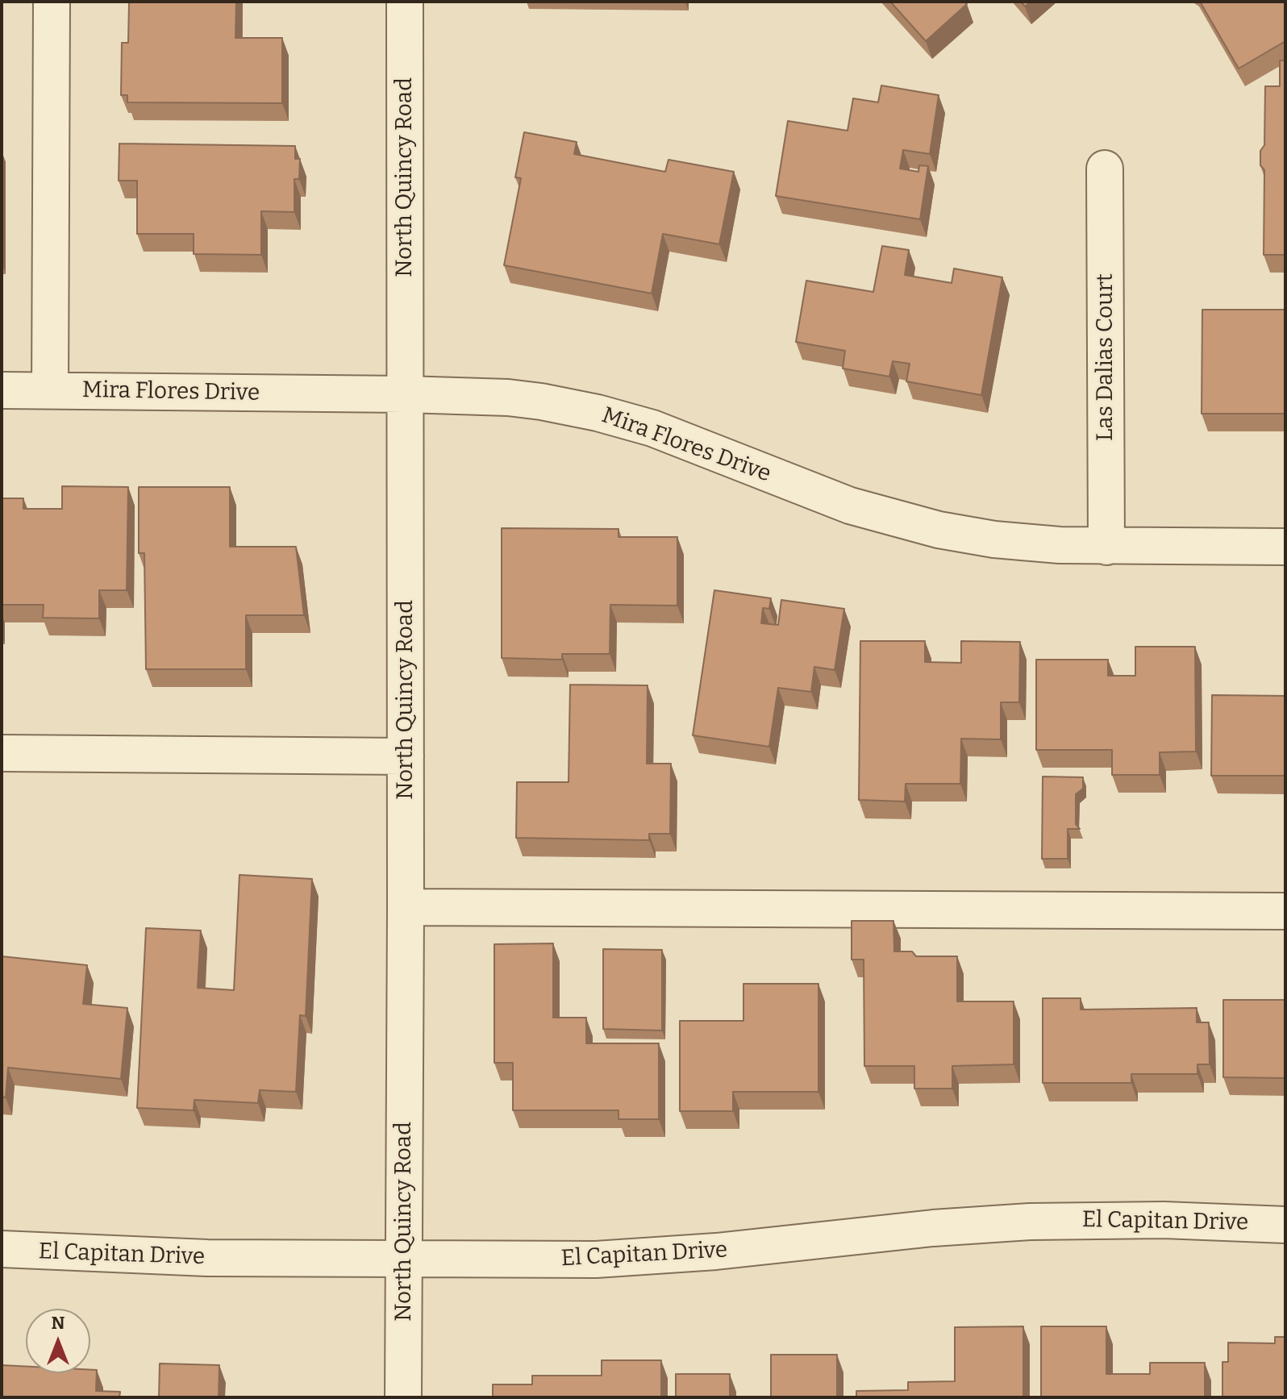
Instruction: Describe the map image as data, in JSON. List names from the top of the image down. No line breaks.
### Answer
{"streets":{"street":["North Quincy Road","Las Dalias Court","Mira Flores Drive","El Capitan Drive"]},"crossings":[["North Quincy Road","Mira Flores Drive"],["North Quincy Road","El Capitan Drive"],["Las Dalias Court","Mira Flores Drive"]],"north":"top"}
